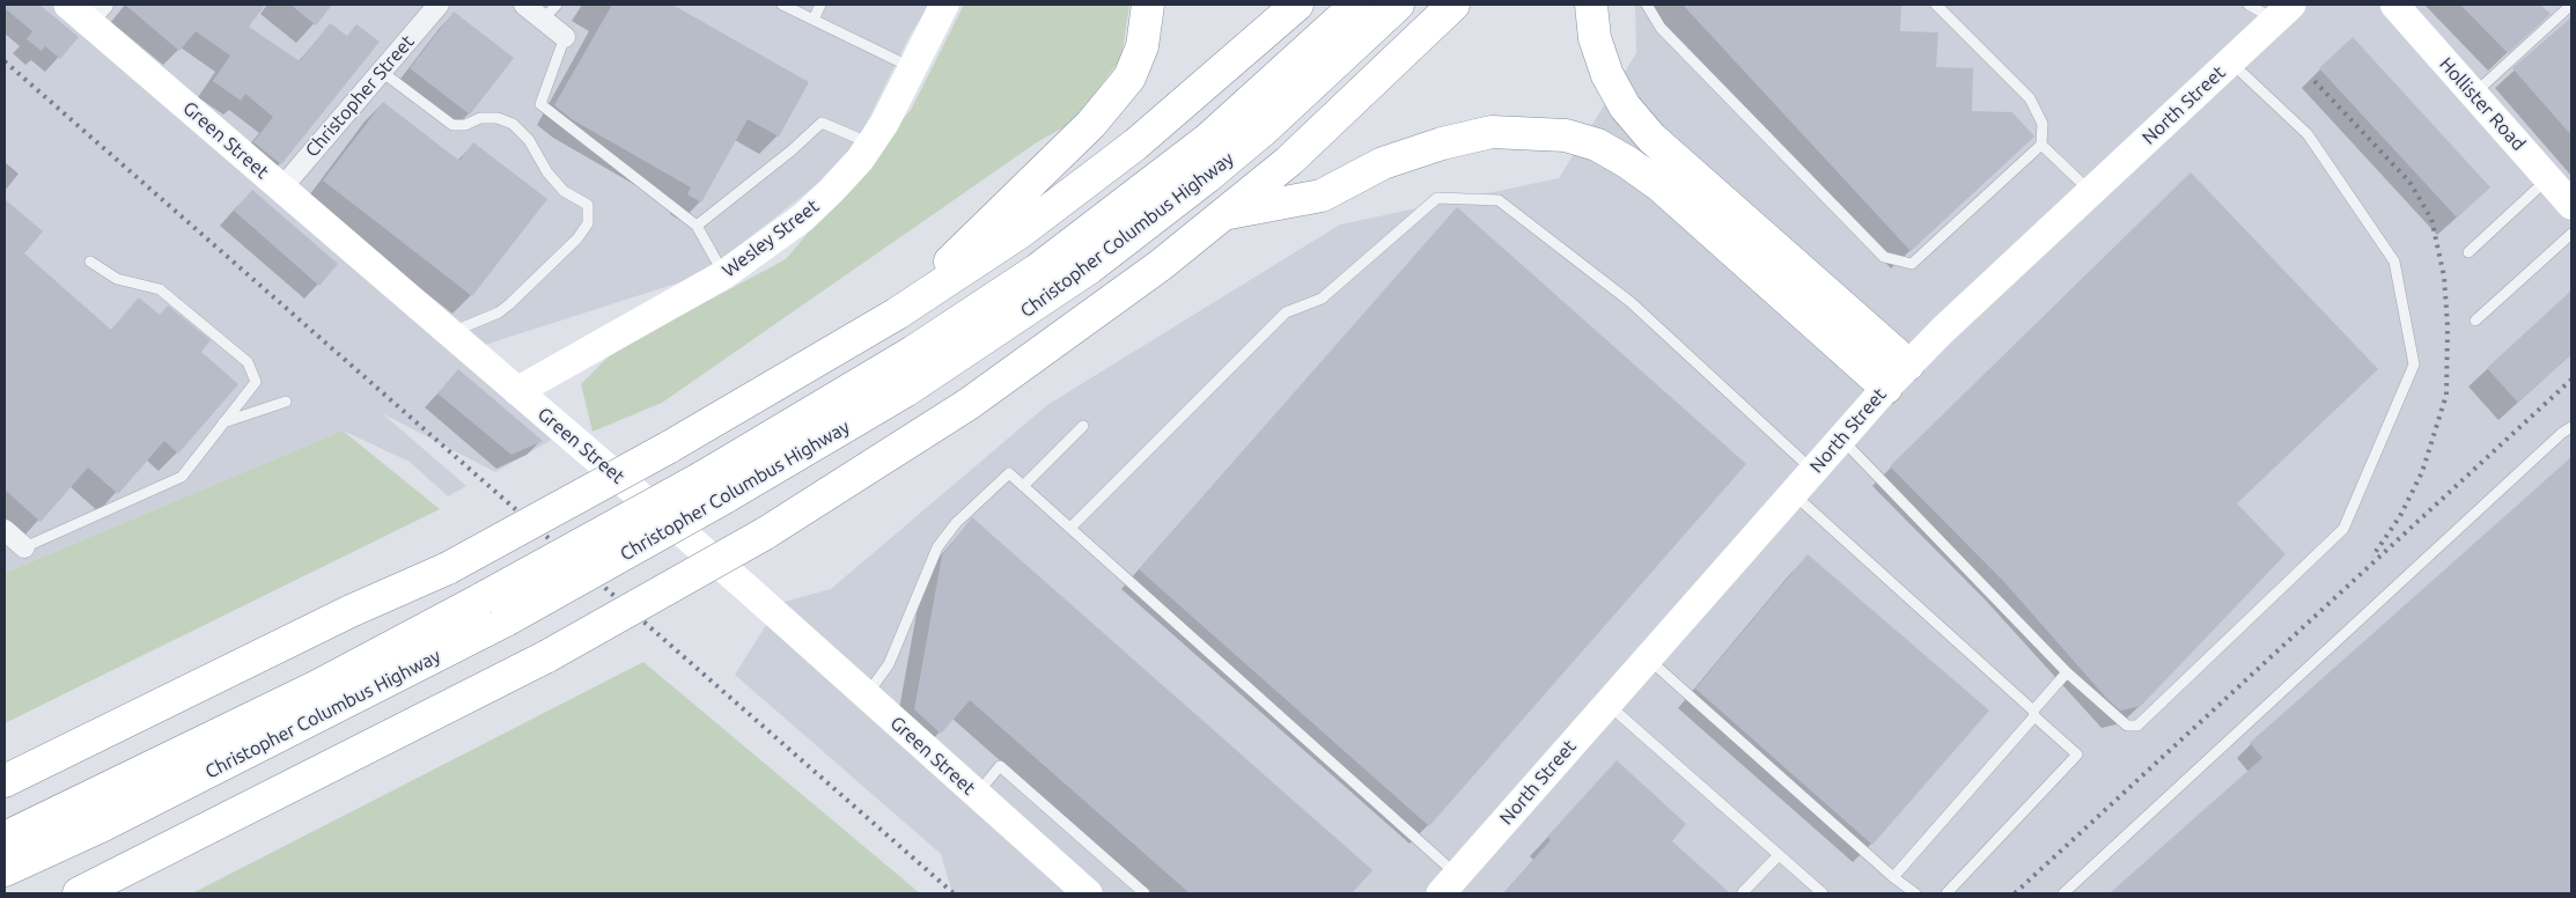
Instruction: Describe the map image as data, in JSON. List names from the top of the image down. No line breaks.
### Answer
{"streets":{"highway":["Christopher Columbus Highway"],"street":["Christopher Street","Hollister Road","North Street","Green Street","Wesley Street"]},"crossings":[["Christopher Street","Green Street"],["Green Street","Wesley Street"]]}
